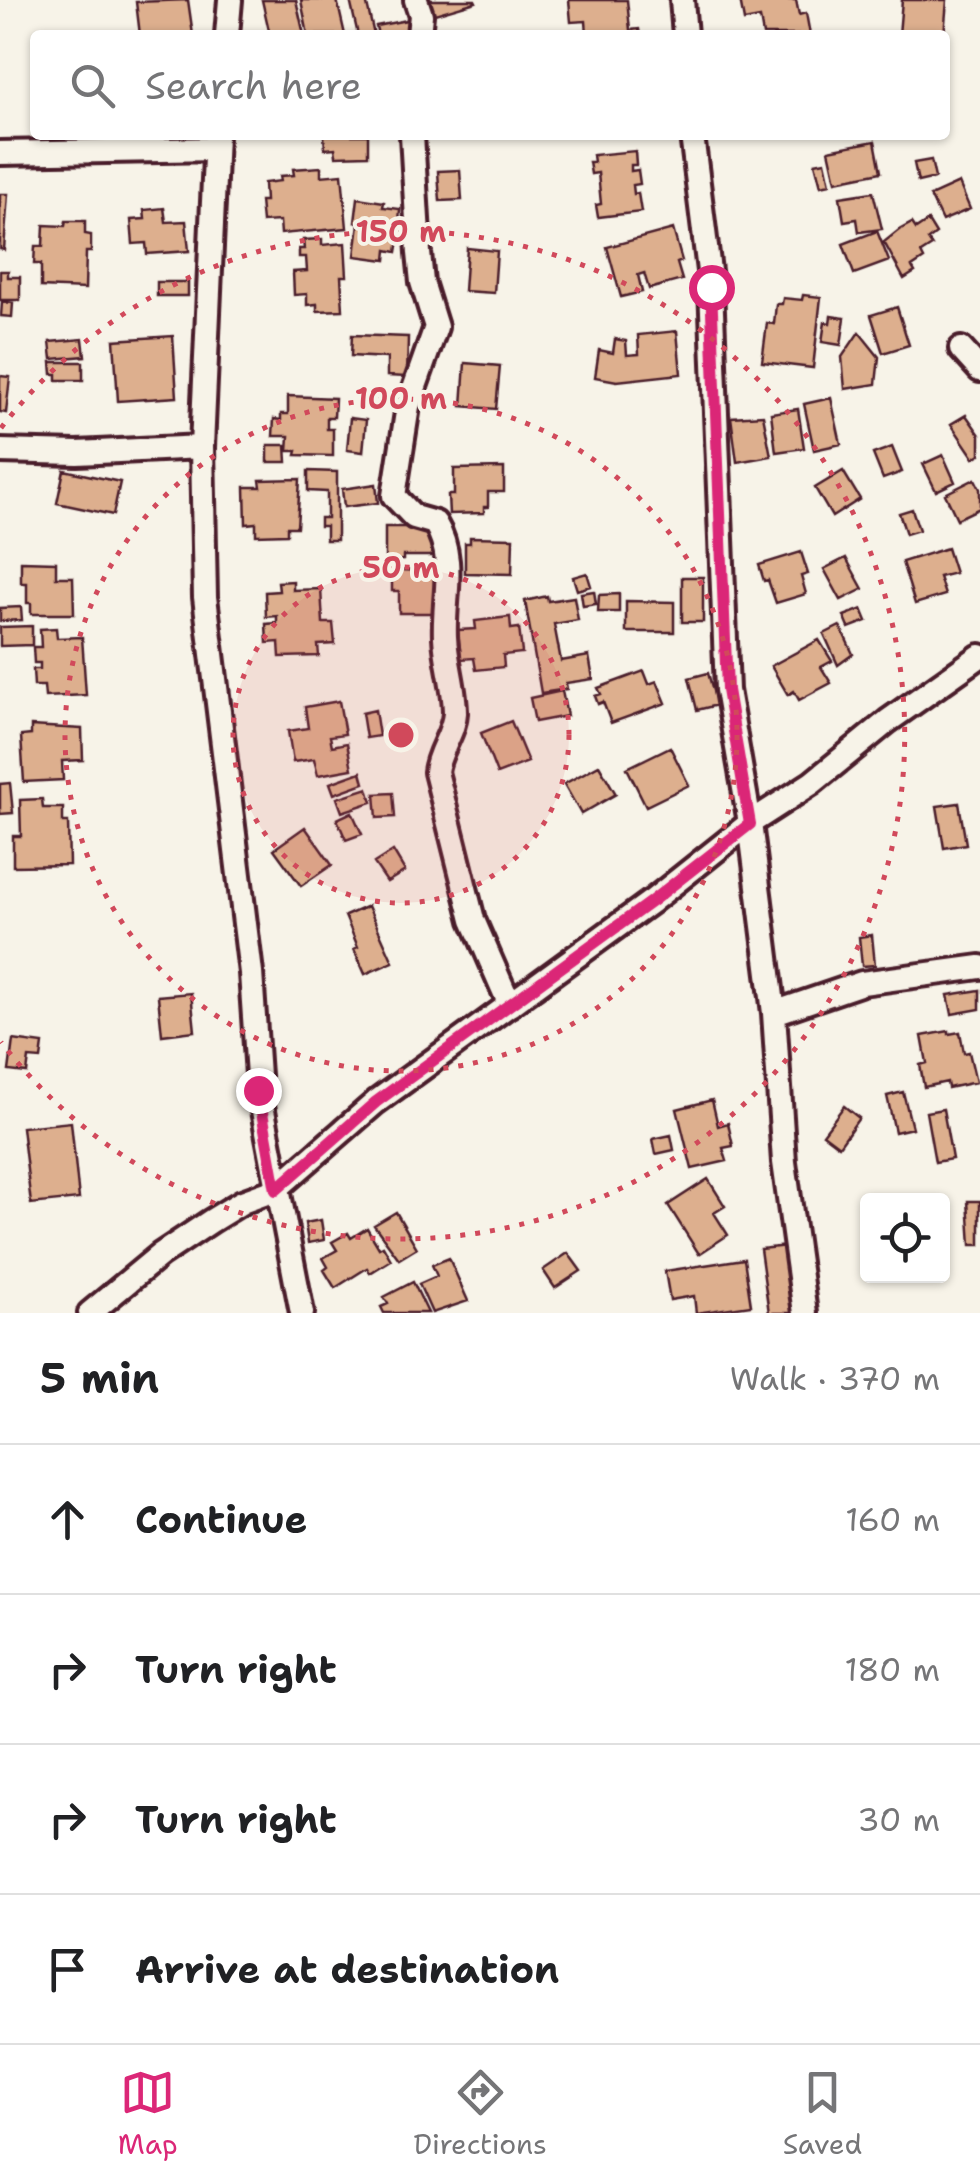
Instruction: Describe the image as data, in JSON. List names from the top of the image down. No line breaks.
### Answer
{"page":{"search":"Search here","heading":["5 min","Walk · 370 m"],"list":[["Continue","160 m"],["Turn right","180 m"],["Turn right","30 m"],"Arrive at destination"],"nav":["Map","Directions","Saved"]},"rings":["150 m","100 m","50 m"]}
